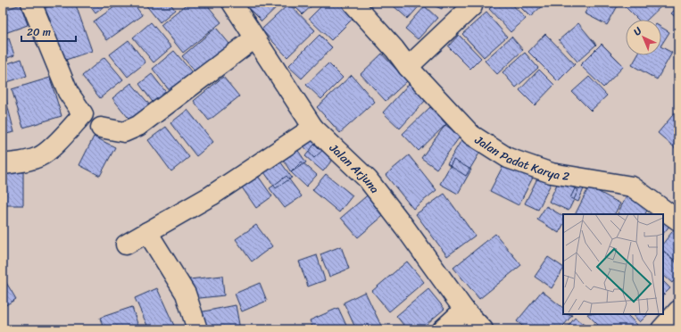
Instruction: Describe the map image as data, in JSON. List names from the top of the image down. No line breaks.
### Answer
{"streets":{"street":["Jalan Padat Karya 2","Jalan Arjuna"]},"scale_bar":"20 m","north":"top left"}
